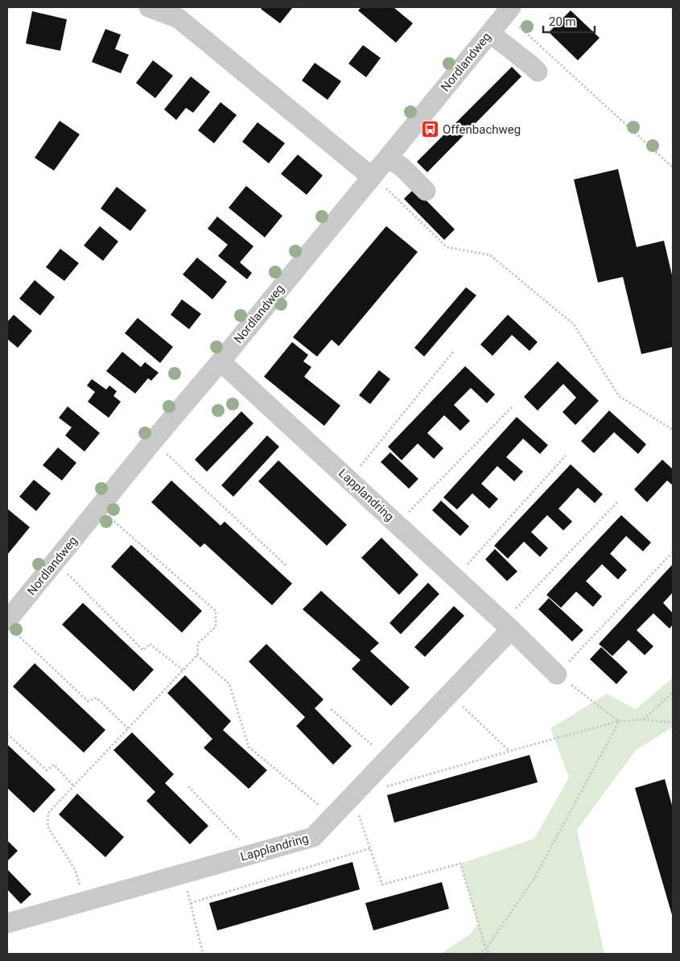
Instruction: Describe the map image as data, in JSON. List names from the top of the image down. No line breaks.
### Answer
{"streets":{"street":["Nordlandweg","Lapplandring"]},"crossings":[["Nordlandweg","Lapplandring"]],"places":{"bus stop":["Offenbachweg"]},"scale_bar":"20 m"}
